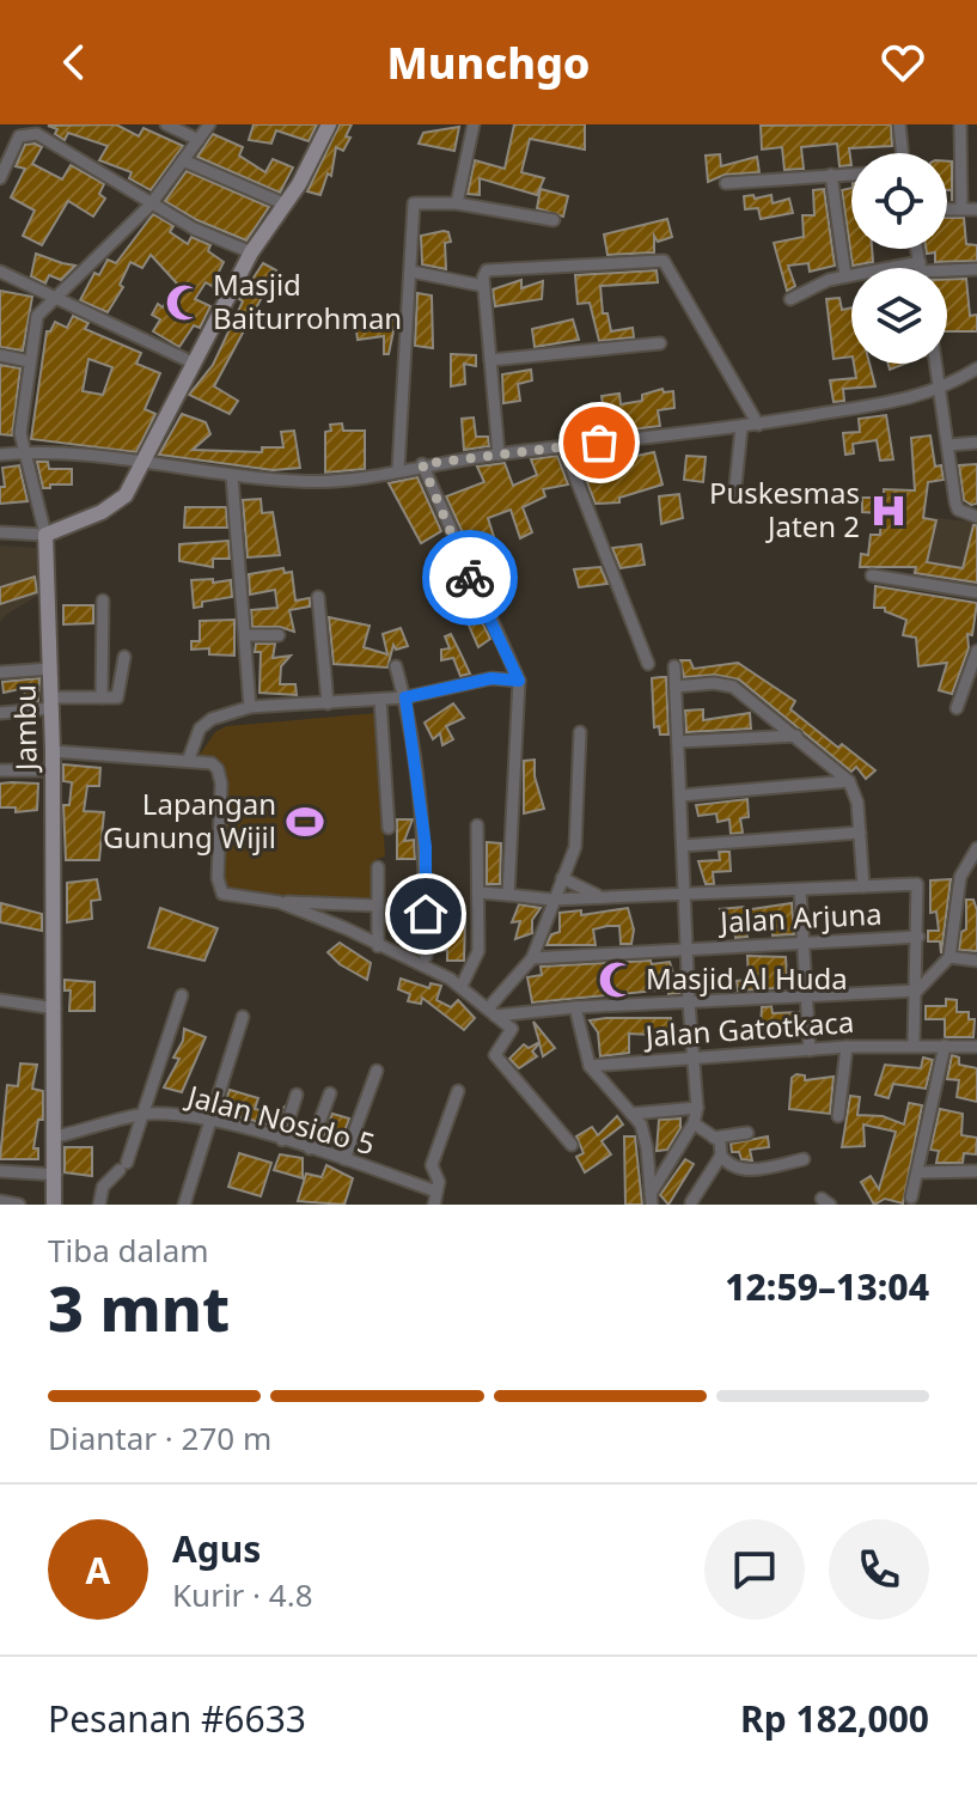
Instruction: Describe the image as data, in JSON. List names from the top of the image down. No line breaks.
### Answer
{"streets":{"street":["Jambu","Jalan Arjuna","Jalan Gatotkaca","Jalan Nosido 5"]},"crossings":[["Jambu","Jalan Nosido 5"]],"places":{"mosque":["Masjid Baiturrohman","Masjid Al Huda"],"hospital":["Puskesmas Jaten 2"],"sports":["Lapangan Gunung Wijil"]},"page":{"header":"Munchgo","heading":["3 mnt","Tiba dalam","12:59–13:04"],"panel":["Agus","Kurir · 4.8","Pesanan #6633","Rp 182,000"],"bar":"Diantar · 270 m","round":"A"}}
